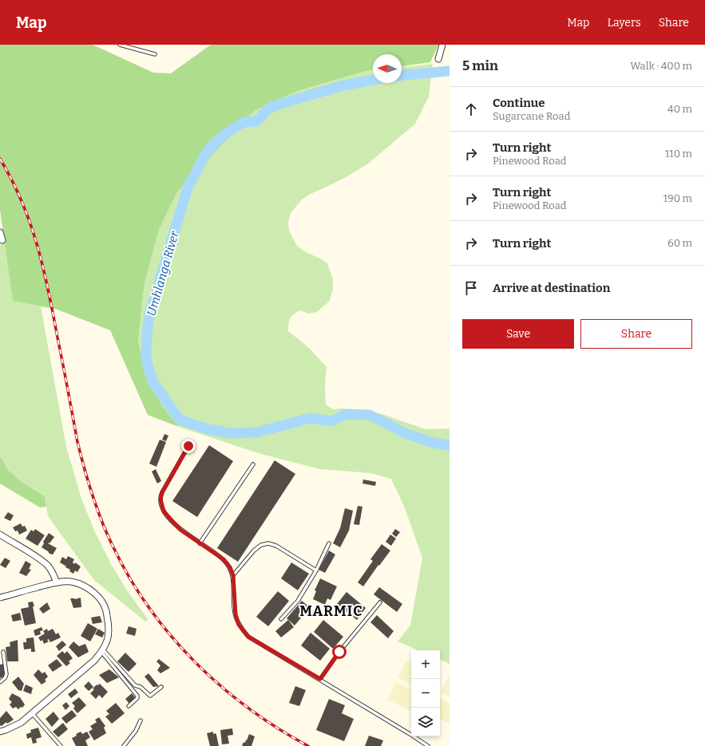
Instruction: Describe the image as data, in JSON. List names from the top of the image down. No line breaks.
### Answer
{"districts":["MARMIC"],"water":["Umhlanga River"],"north":"left","page":{"header":"Map","nav":["Map","Layers","Share"],"heading":["5 min","Walk · 400 m"],"list":[["Continue","Sugarcane Road","40 m"],["Turn right","Pinewood Road","110 m"],["Turn right","Pinewood Road","190 m"],["Turn right","60 m"],"Arrive at destination"],"buttons":["Save","Share"],"map_buttons":["+","−"]}}
